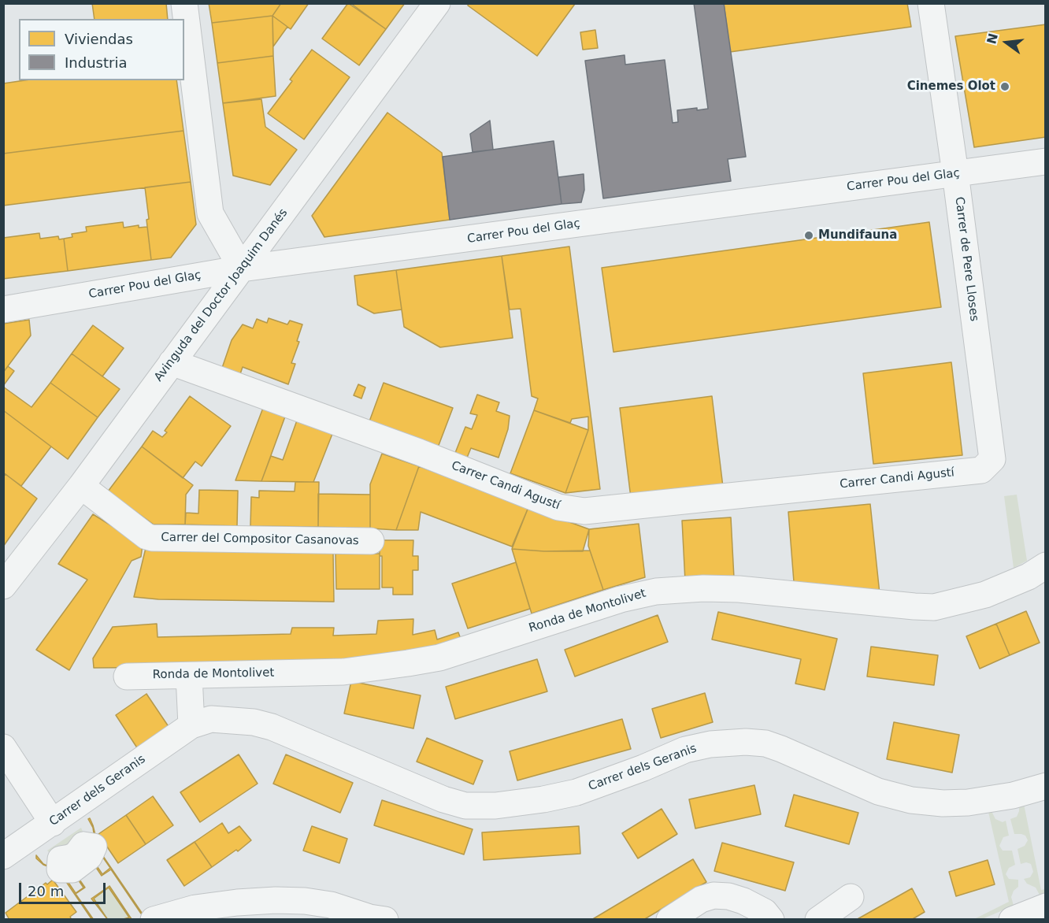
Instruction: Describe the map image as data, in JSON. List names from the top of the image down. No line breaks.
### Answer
{"streets":{"street":["Carrer Pou del Glaç","Carrer de Pere Lloses","Avinguda del Doctor Joaquim Danés","Carrer Candi Agustí","Carrer del Compositor Casanovas","Ronda de Montolivet","Carrer dels Geranis"]},"crossings":[["Carrer Pou del Glaç","Carrer de Pere Lloses"],["Carrer Pou del Glaç","Avinguda del Doctor Joaquim Danés"],["Carrer de Pere Lloses","Carrer Candi Agustí"],["Avinguda del Doctor Joaquim Danés","Carrer Candi Agustí"],["Avinguda del Doctor Joaquim Danés","Carrer del Compositor Casanovas"]],"places":["Cinemes Olot","Mundifauna"],"legend":["Viviendas","Industria"],"scale_bar":"20 m","north":"left"}
